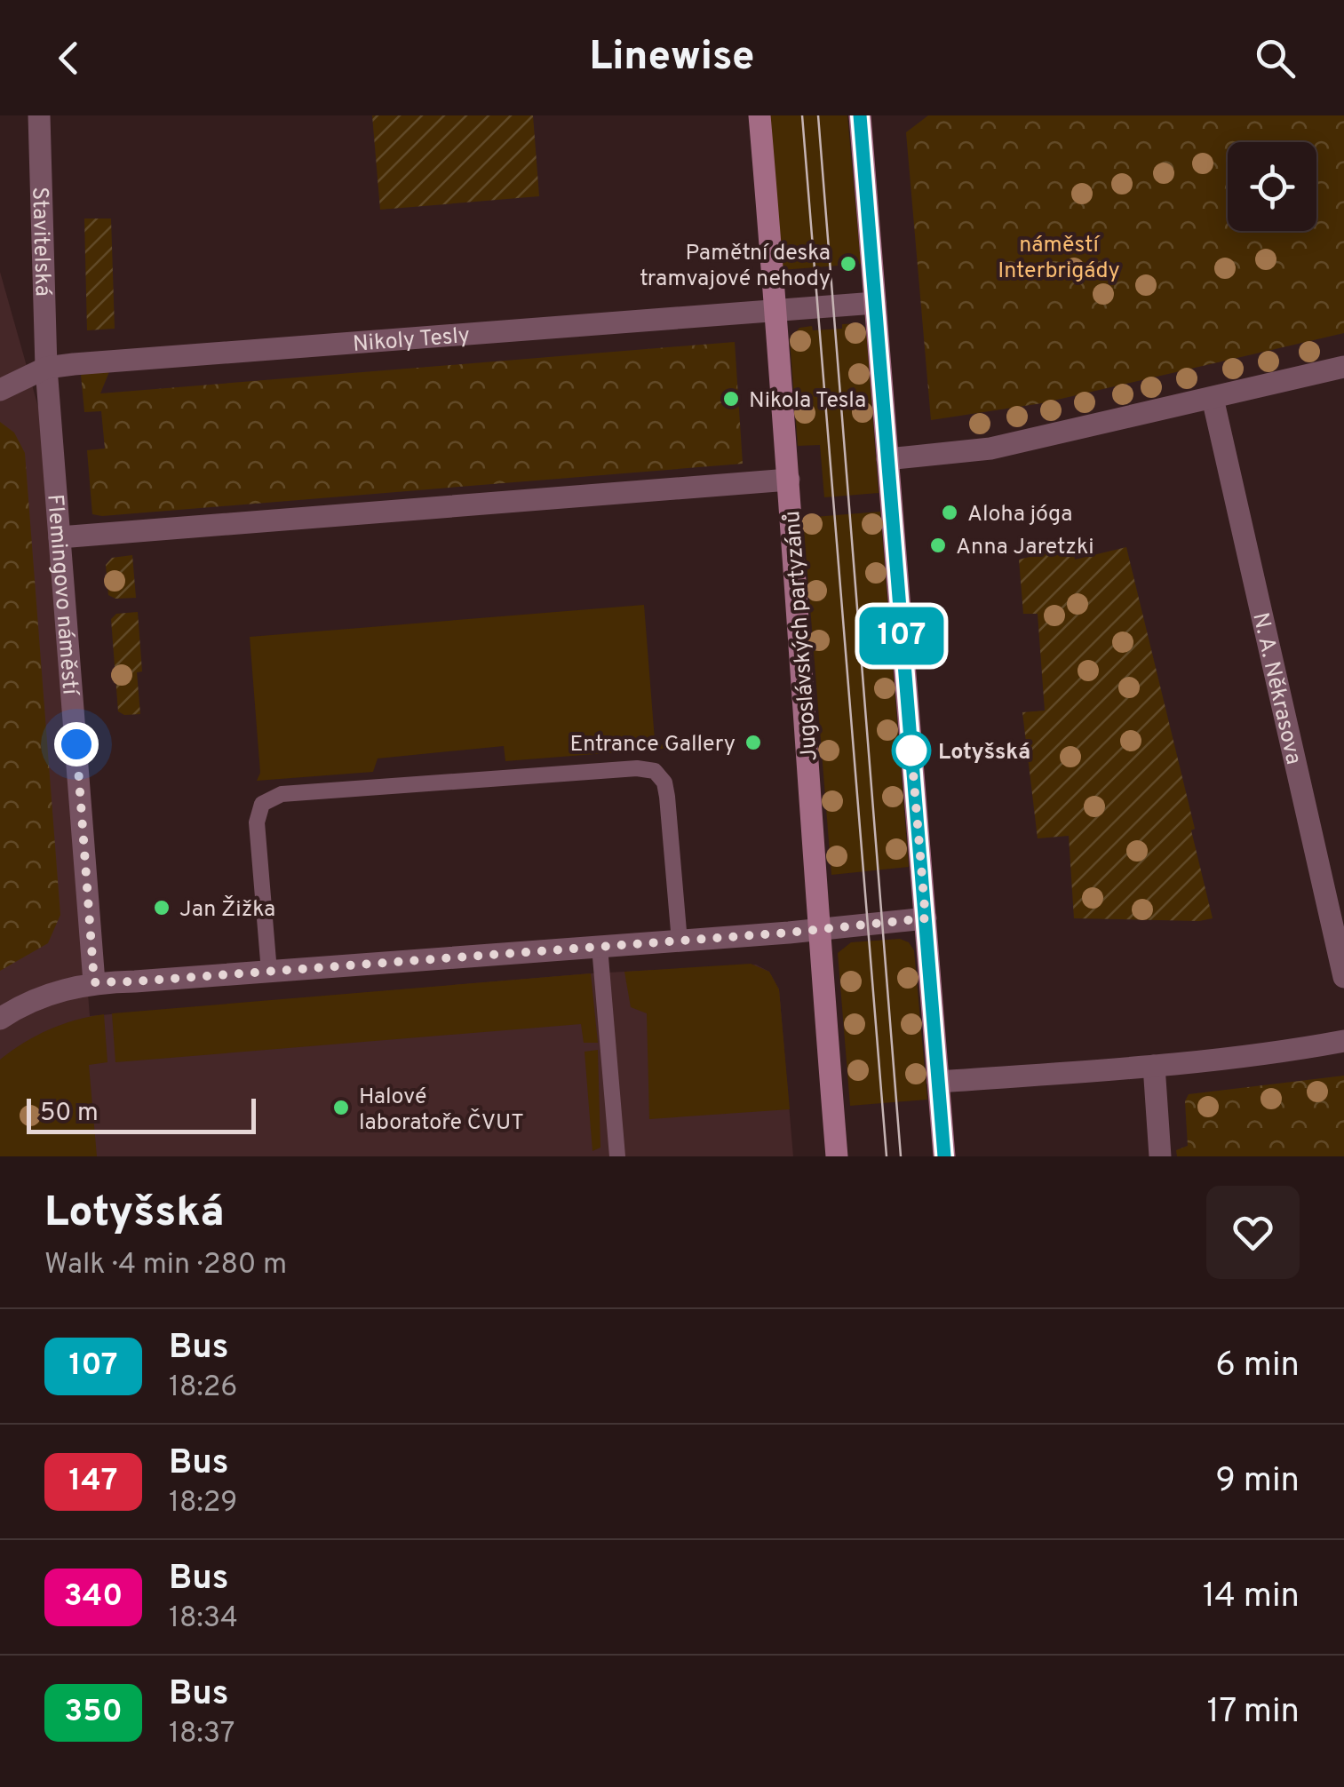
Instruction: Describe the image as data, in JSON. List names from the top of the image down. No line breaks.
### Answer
{"streets":{"main road":["Jugoslávských partyzánů"],"street":["Stavitelská","Nikoly Tesly","Flemingovo náměstí","N. A. Někrasova"]},"crossings":[["Stavitelská","Nikoly Tesly"],["Stavitelská","Flemingovo náměstí"],["Nikoly Tesly","Flemingovo náměstí"],["Nikoly Tesly","Jugoslávských partyzánů"]],"parks":["náměstí Interbrigády"],"places":["Pamětní deska tramvajové nehody","Nikola Tesla","Aloha jóga","Anna Jaretzki","Entrance Gallery","Lotyšská","Jan Žižka","Halové laboratoře ČVUT"],"lines":["bus line 107"],"scale_bar":"50 m","page":{"header":"Linewise","on_map":"107","scale":"50 m","heading":["Lotyšská","Walk · 4 min · 280 m"],"list":[{"mark":"107","name":"Bus","note":"18:26","value":"6 min"},{"mark":"147","name":"Bus","note":"18:29","value":"9 min"},{"mark":"340","name":"Bus","note":"18:34","value":"14 min"},{"mark":"350","name":"Bus","note":"18:37","value":"17 min"}]}}
